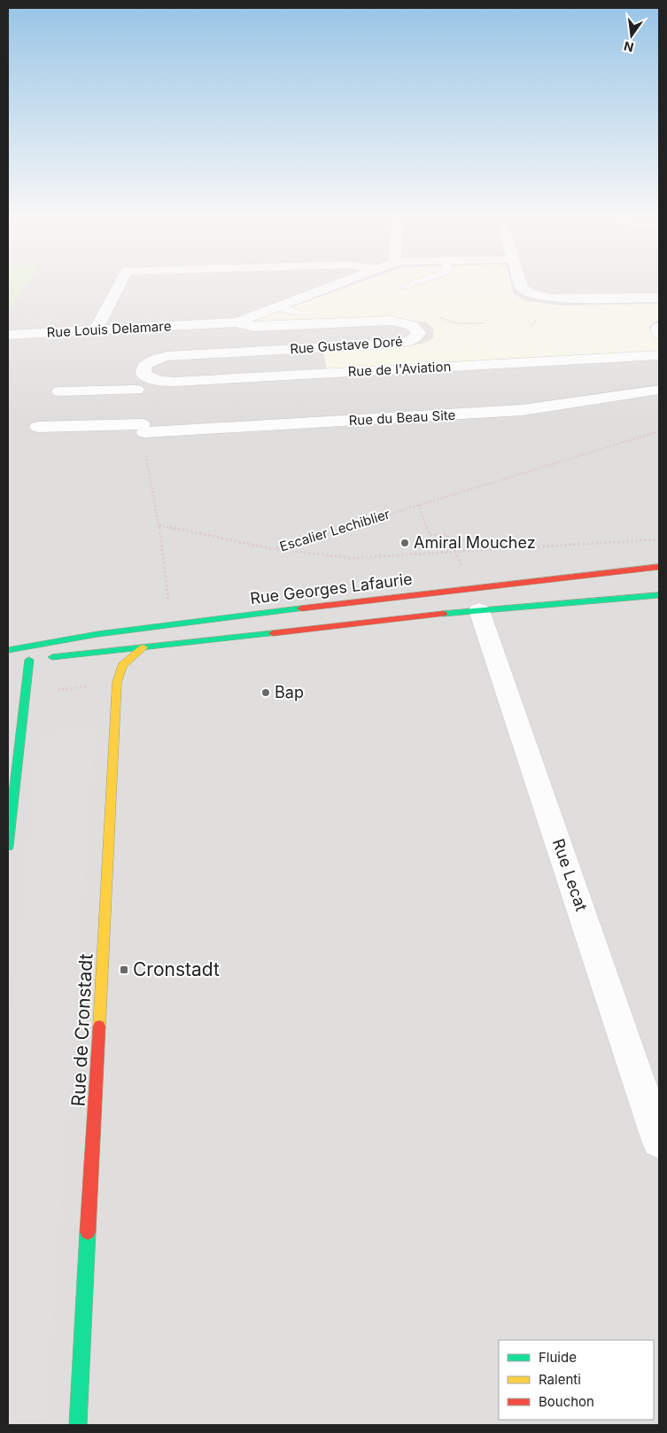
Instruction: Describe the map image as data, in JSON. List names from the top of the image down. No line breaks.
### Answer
{"streets":{"street":["Rue Louis Delamare","Rue Gustave Doré","Rue de l'Aviation","Rue du Beau Site","Rue Georges Lafaurie","Rue Lecat","Rue de Cronstadt"],"path":["Escalier Lechiblier"]},"crossings":[["Rue Louis Delamare","Rue Gustave Doré"],["Rue Gustave Doré","Rue de l'Aviation"]],"places":{"other":["Amiral Mouchez","Bap"],"transit":["Cronstadt"]},"legend":["Fluide","Ralenti","Bouchon"],"north":"bottom"}
